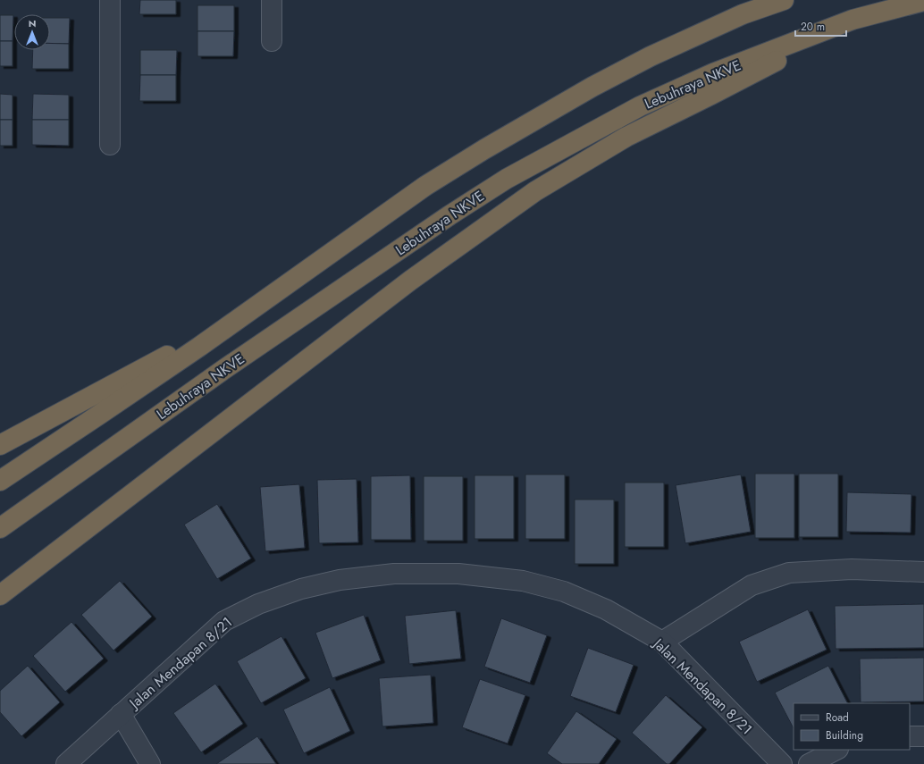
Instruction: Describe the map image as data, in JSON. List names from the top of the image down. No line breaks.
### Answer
{"streets":{"highway":["Lebuhraya NKVE"],"street":["Jalan Mendapan 8/21"]},"legend":["Road","Building"],"scale_bar":"20 m","north":"top"}
